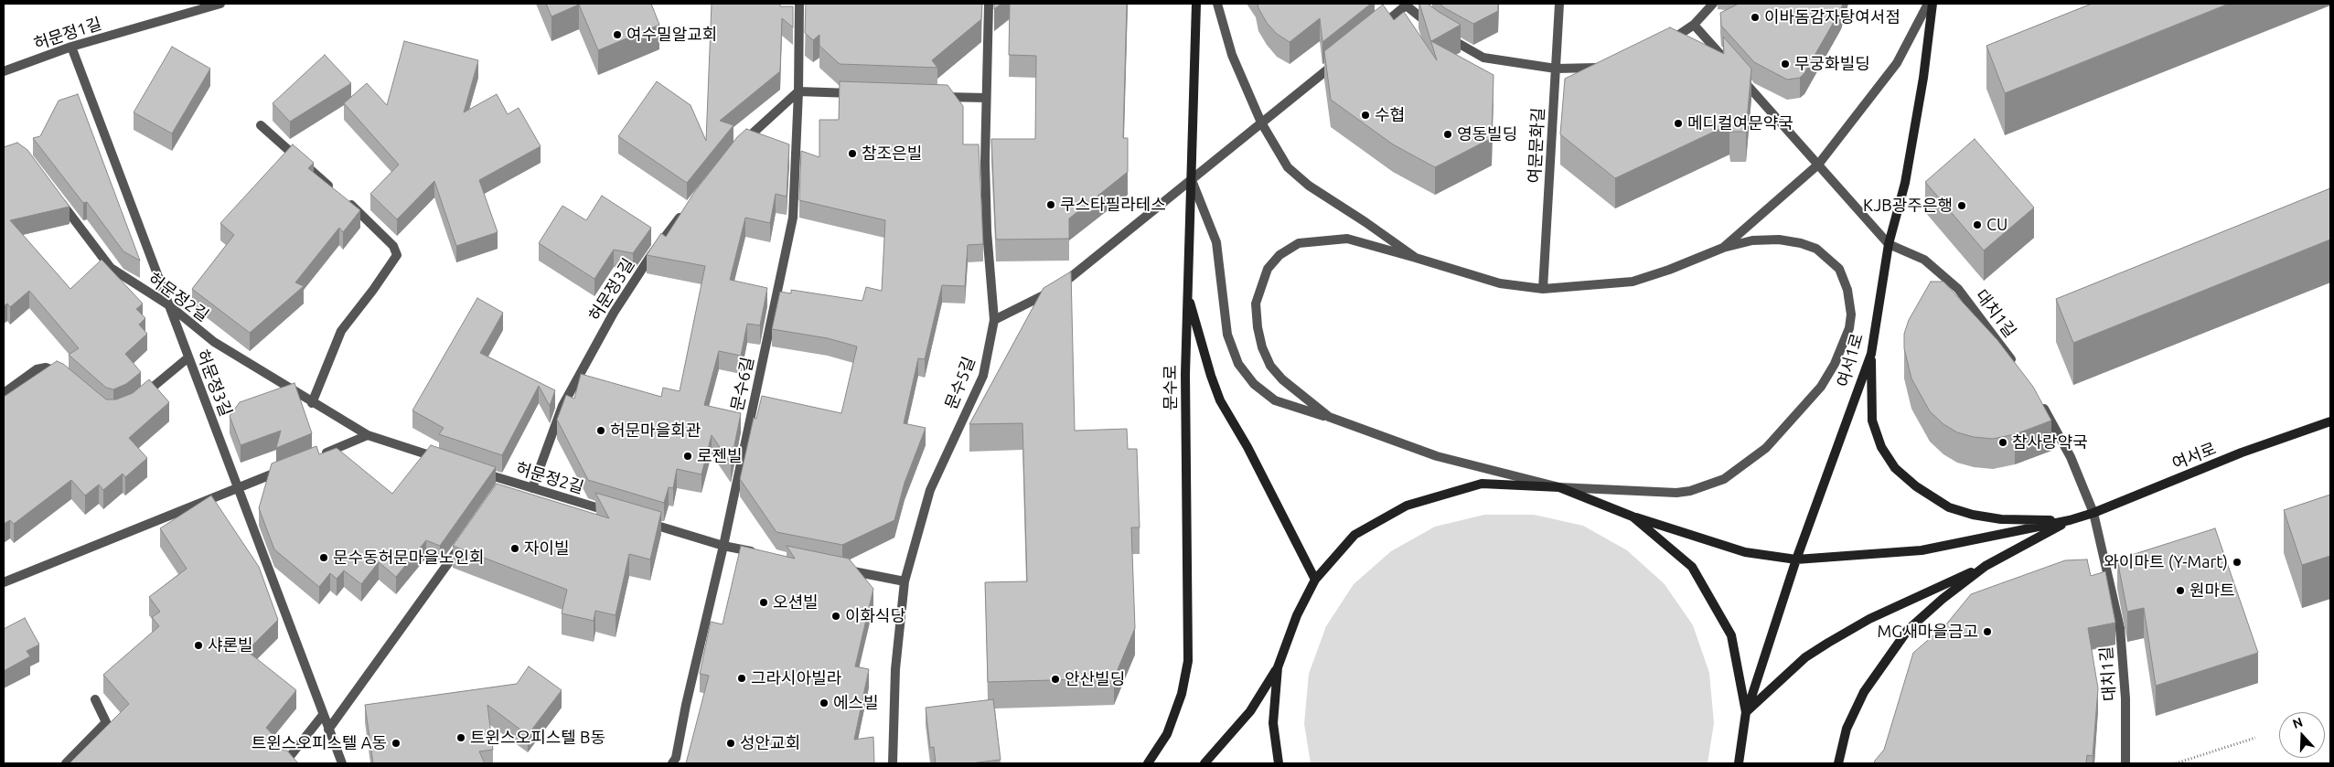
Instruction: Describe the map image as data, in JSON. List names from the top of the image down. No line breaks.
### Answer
{"streets":{"street":["허문정1길","여문문화길","허문정3길","허문정2길","대치1길","여서1로","문수5길","문수6길","문수로","여서로"]},"crossings":[["허문정1길","허문정3길"],["허문정3길","허문정2길"],["대치1길","여서1로"],["대치1길","여서로"]],"places":["이바돔감자탕여서점","여수밀알교회","무궁화빌딩","수협","메디컬여문약국","영동빌딩","참조은빌","쿠스타필라테스","KJB광주은행","CU","허문마을회관","참사랑약국","로젠빌","자이빌","문수동허문마을노인회","와이마트 (Y-Mart)","원마트","오션빌","이화식당","MG새마을금고","샤론빌","그라시아빌라","안산빌딩","에스빌","트윈스오피스텔 B동","트윈스오피스텔 A동","성안교회"],"north":"top"}
